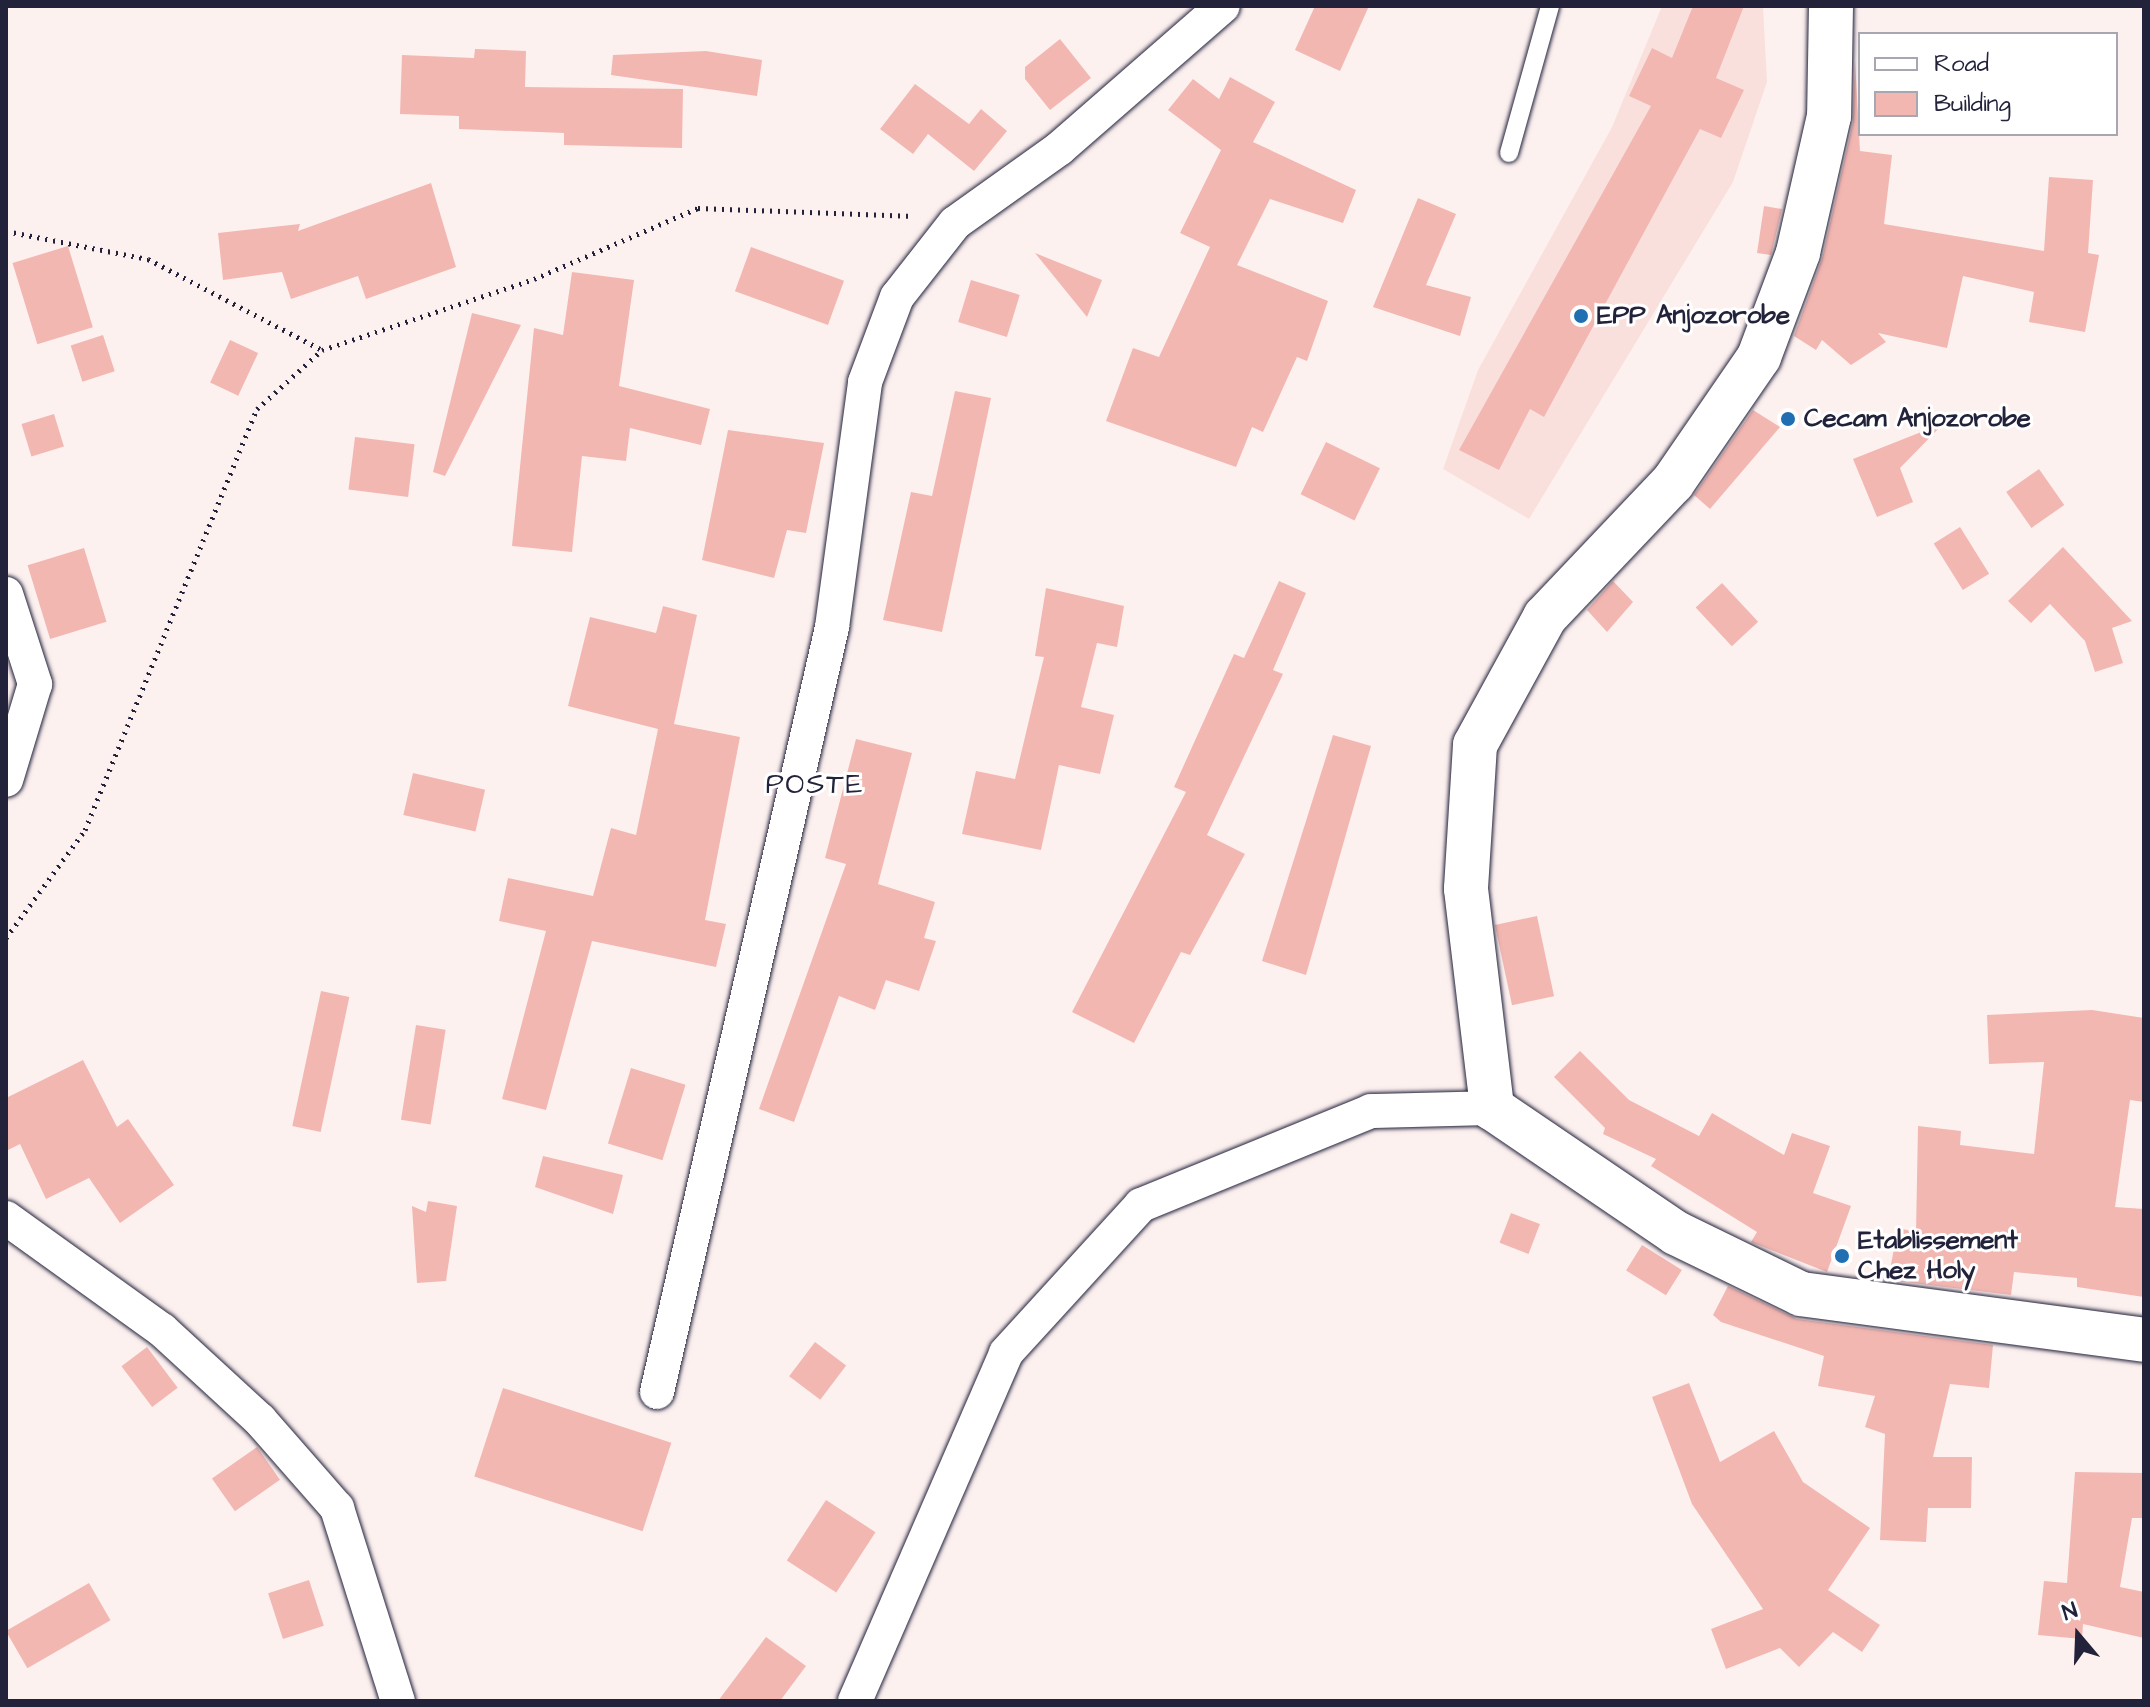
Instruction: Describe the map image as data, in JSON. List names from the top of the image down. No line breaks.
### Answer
{"districts":["POSTE"],"places":["EPP Anjozorobe","Cecam Anjozorobe","Etablissement Chez Holy"],"legend":["Road","Building"],"north":"top"}
